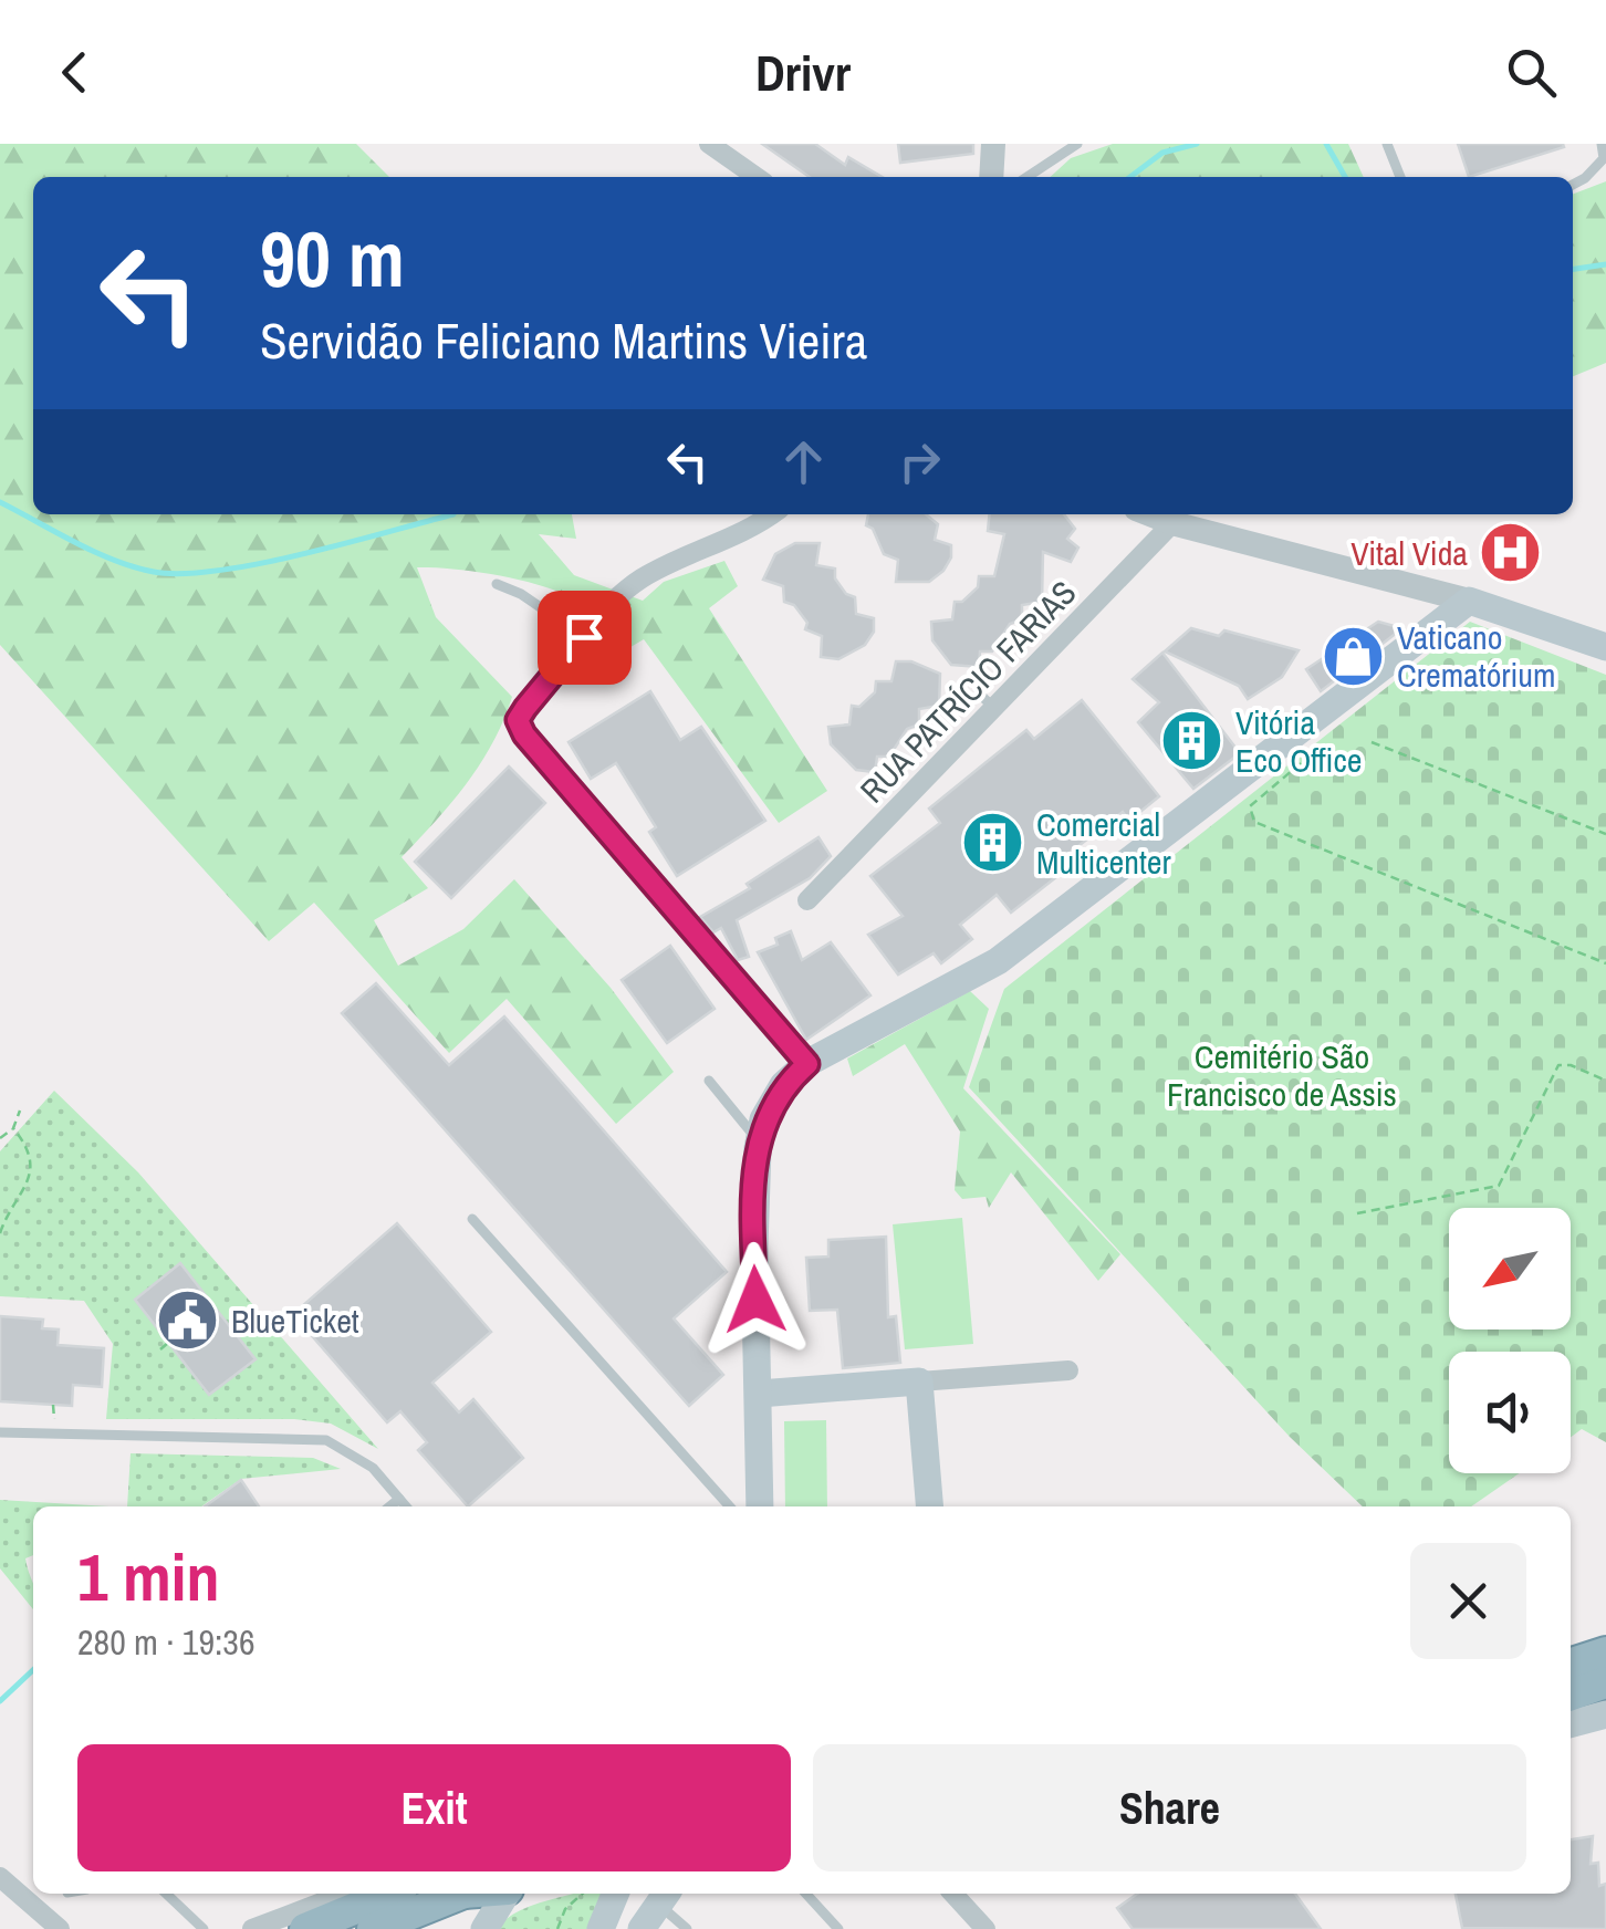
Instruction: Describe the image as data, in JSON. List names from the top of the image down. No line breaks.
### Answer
{"streets":{"street":["RUA PATRÍCIO FARIAS"]},"parks":["Cemitério São Francisco de Assis"],"places":{"hospital":["Vital Vida"],"shop":["Vaticano Crematórium"],"building":["Vitória Eco Office","Comercial Multicenter"],"public building":["BlueTicket"]},"north":"bottom left","page":{"header":"Drivr","turn":["90 m","Servidão Feliciano Martins Vieira"],"heading":["1 min","280 m · 19:36"],"buttons":["Exit","Share"]}}
